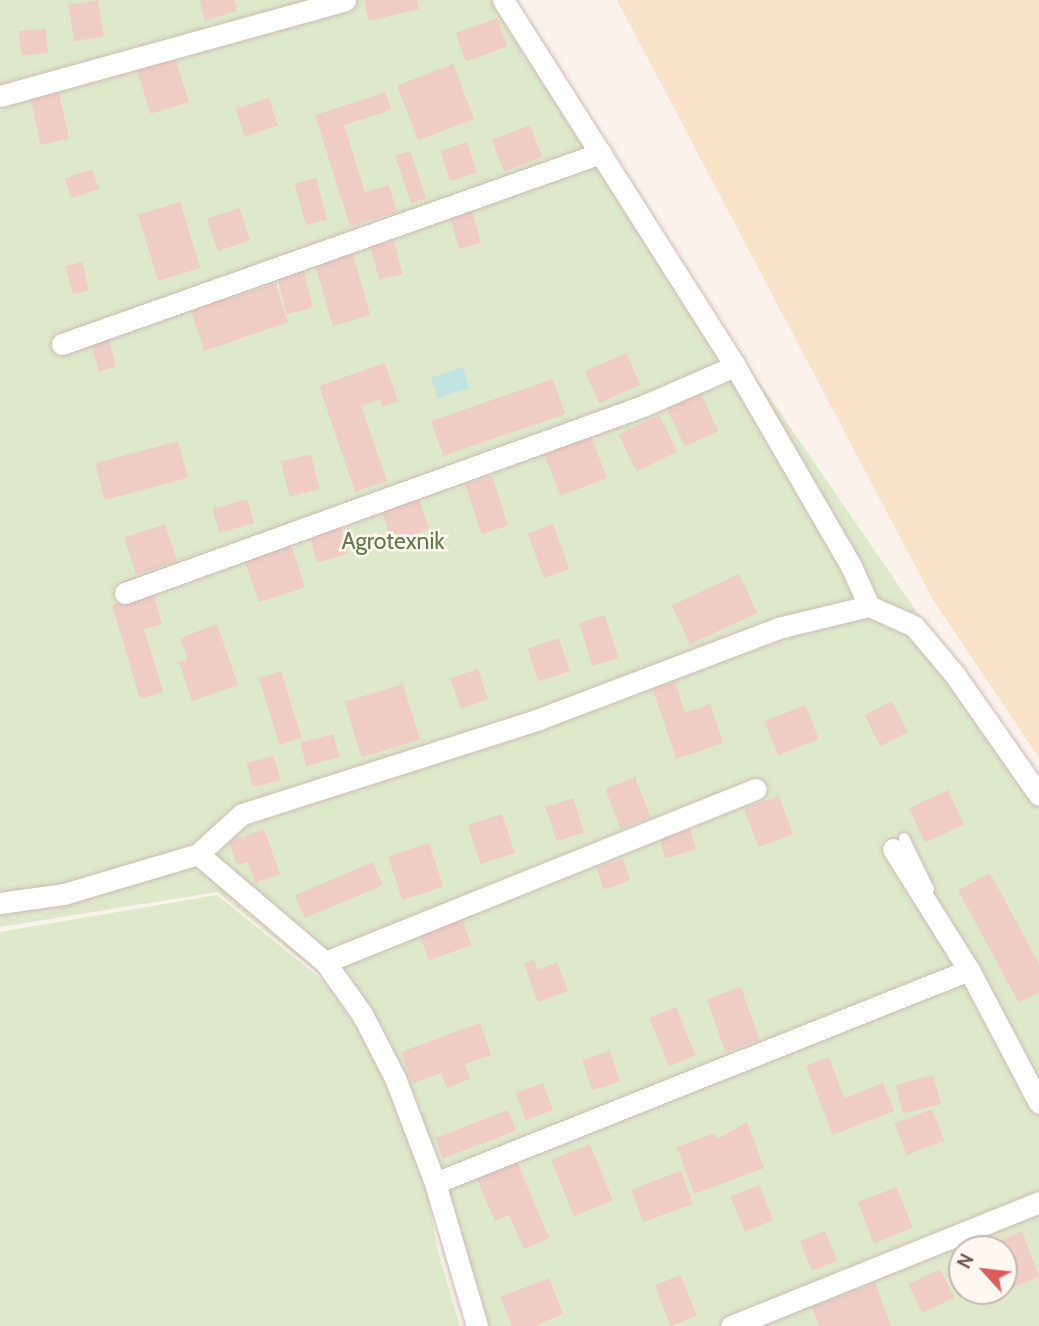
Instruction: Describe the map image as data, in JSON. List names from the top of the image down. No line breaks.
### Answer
{"parks":["Agrotexnik"],"north":"top left"}
